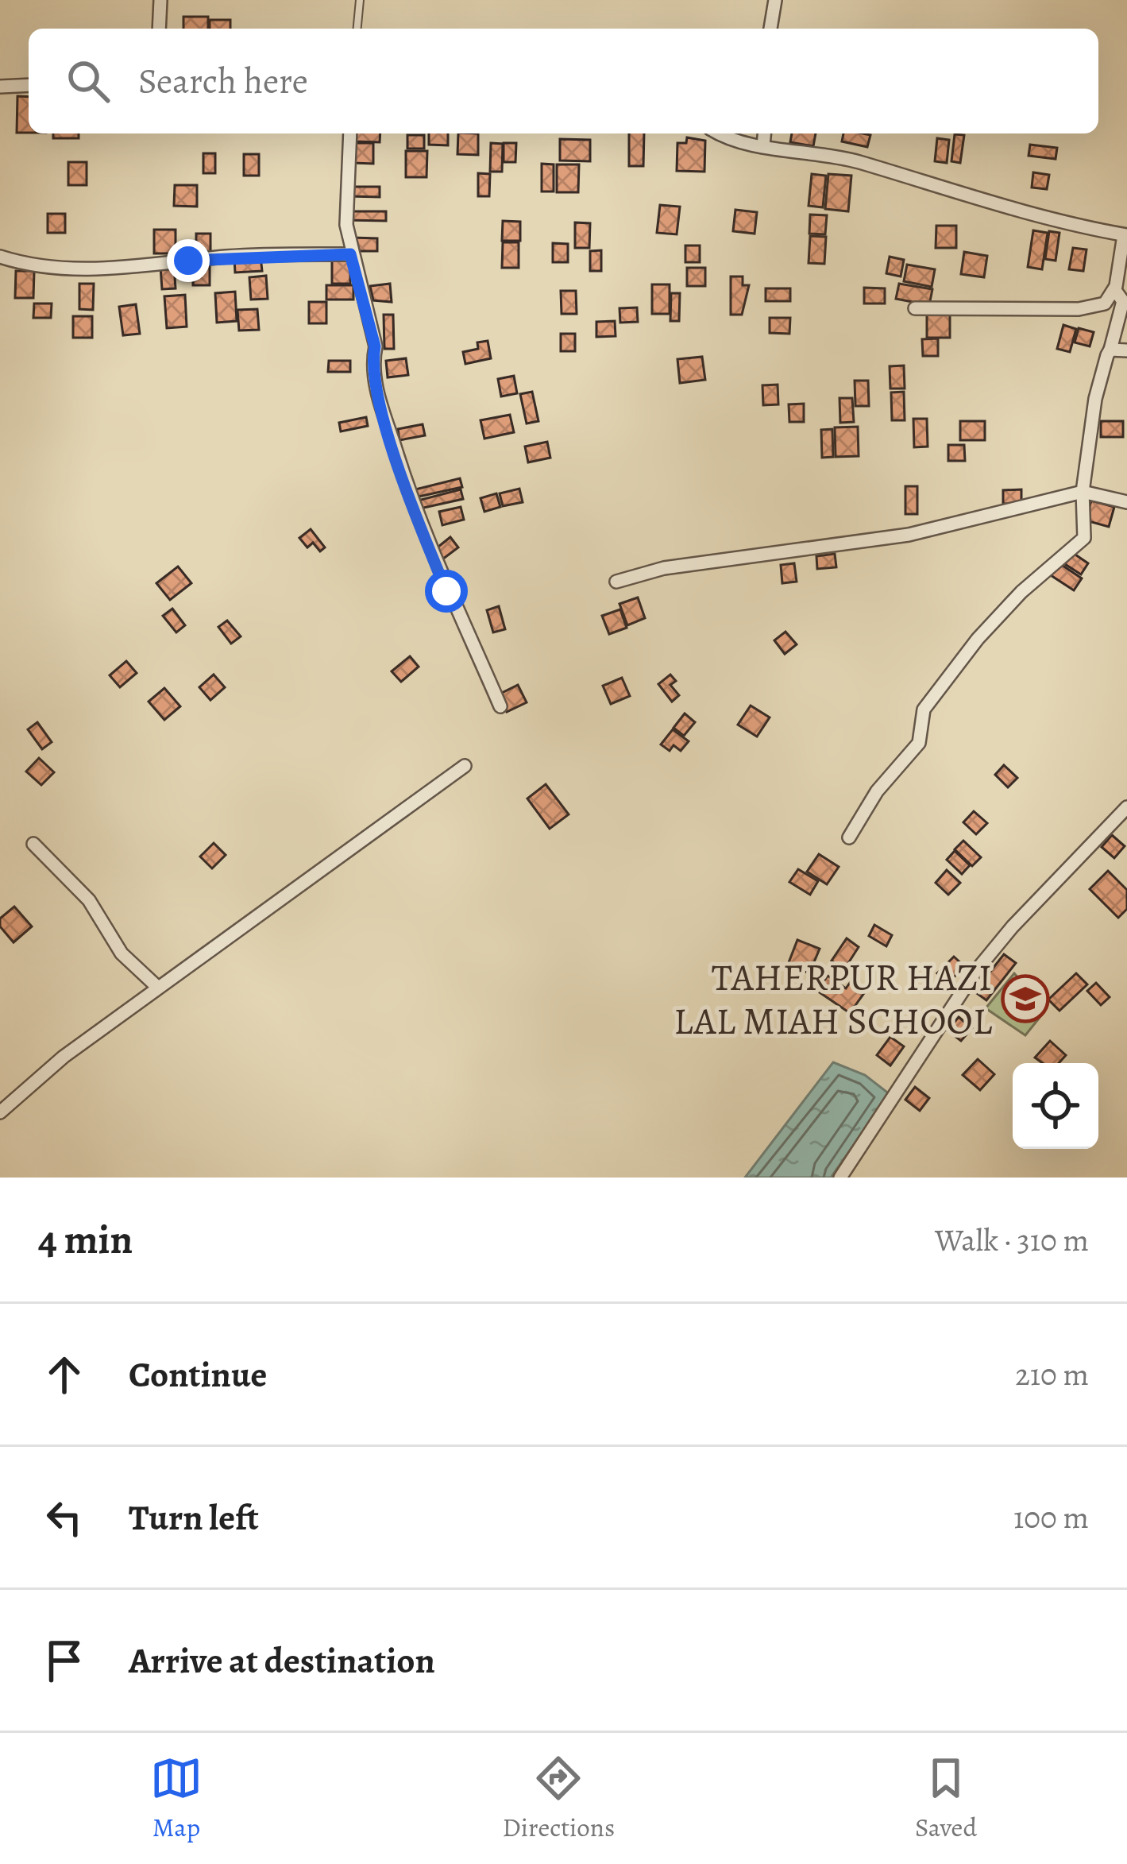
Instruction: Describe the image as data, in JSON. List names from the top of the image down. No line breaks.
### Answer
{"places":{"school or university":["TAHERPUR HAZI LAL MIAH SCHOOL"]},"page":{"search":"Search here","heading":["4 min","Walk · 310 m"],"list":[["Continue","210 m"],["Turn left","100 m"],"Arrive at destination"],"nav":["Map","Directions","Saved"]}}
